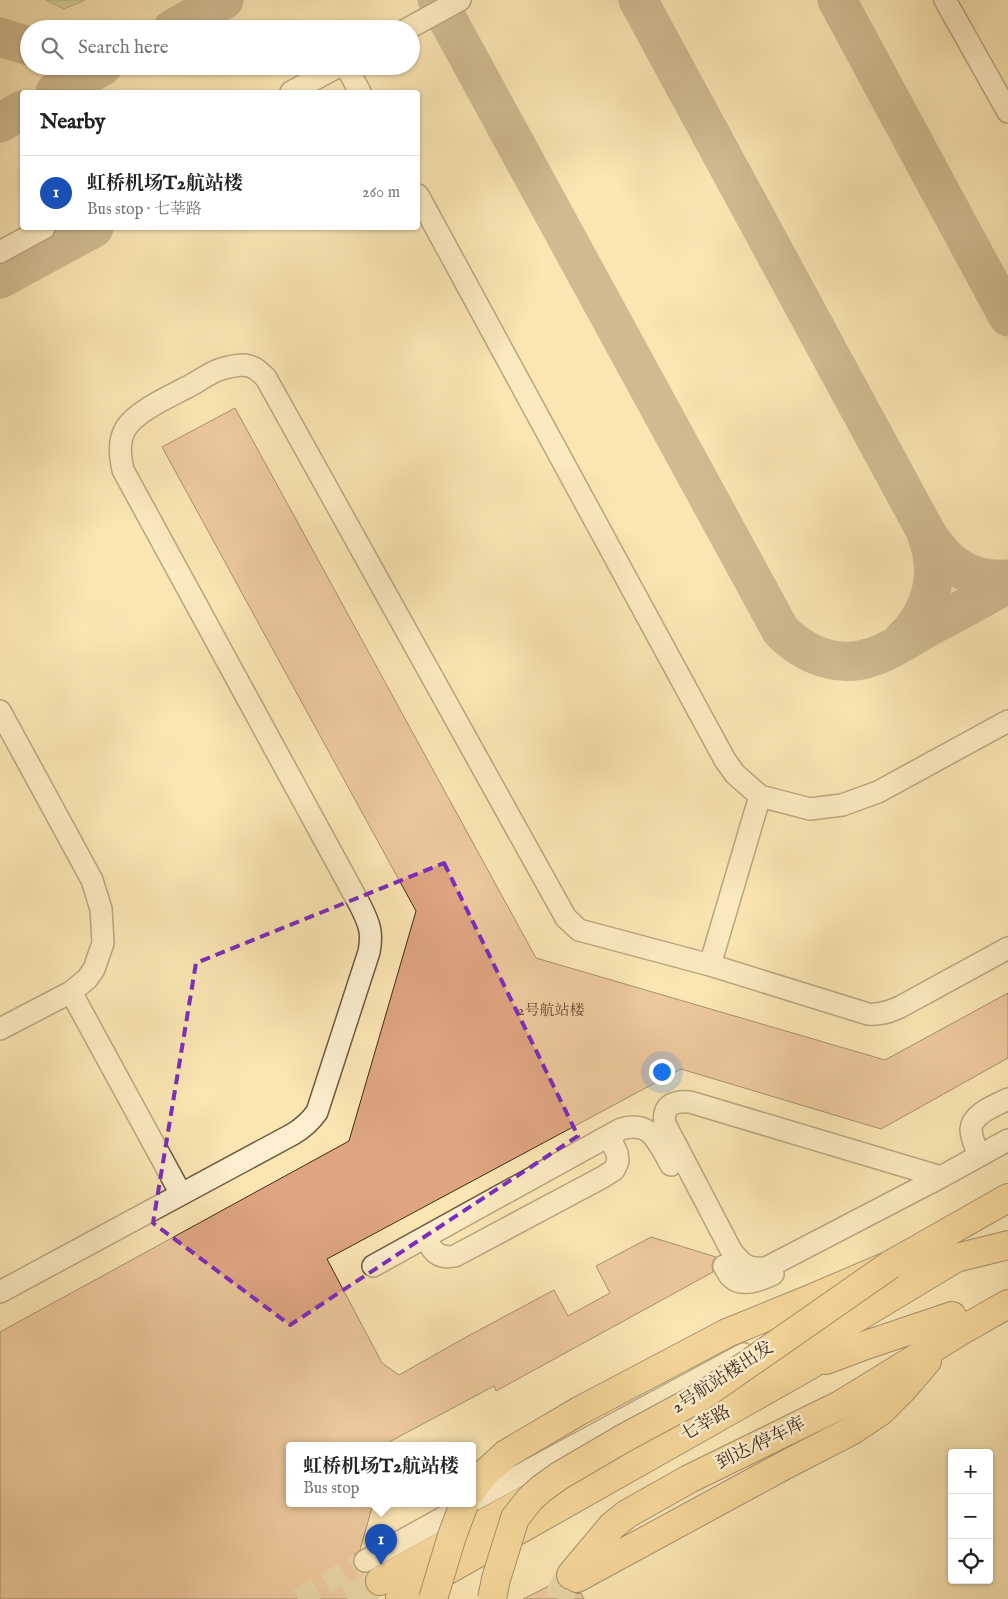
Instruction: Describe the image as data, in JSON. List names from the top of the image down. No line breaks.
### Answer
{"streets":{"main road":["2号航站楼出发","七莘路","到达/停车库"]},"house_numbers":["2号航站楼"],"page":{"search":"Search here","heading":"Nearby","list":[{"mark":"1","name":"虹桥机场T2航站楼","note":"Bus stop · 七莘路","value":"260 m"}],"popup":["虹桥机场T2航站楼","Bus stop"],"map_buttons":["+","−"],"pins":"1"}}
